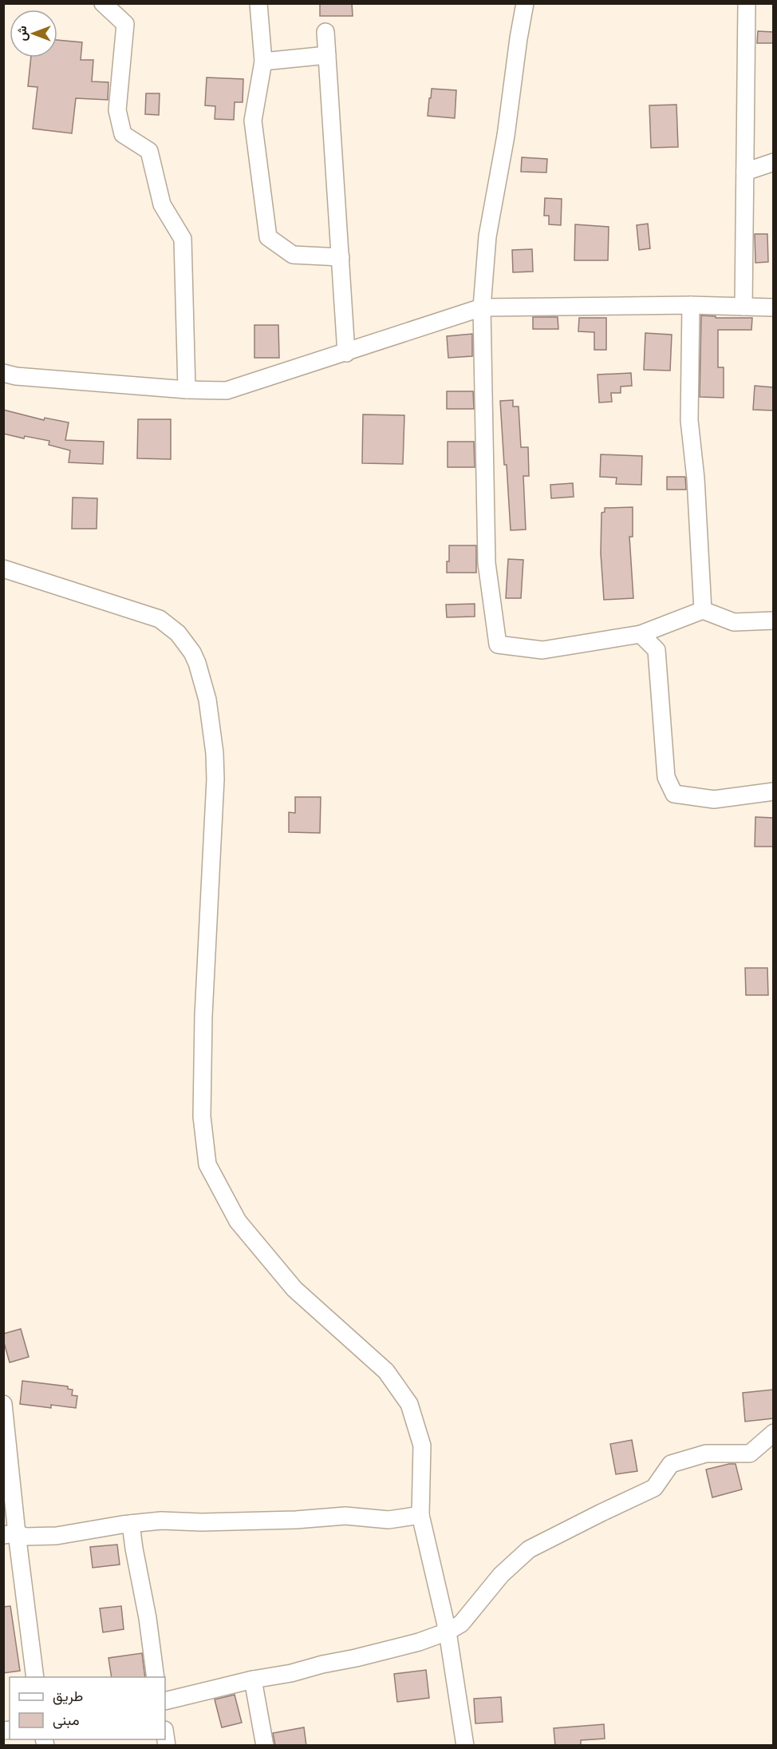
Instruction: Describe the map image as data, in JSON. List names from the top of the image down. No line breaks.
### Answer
{"legend":["طريق","مبنى"],"north":"left"}
